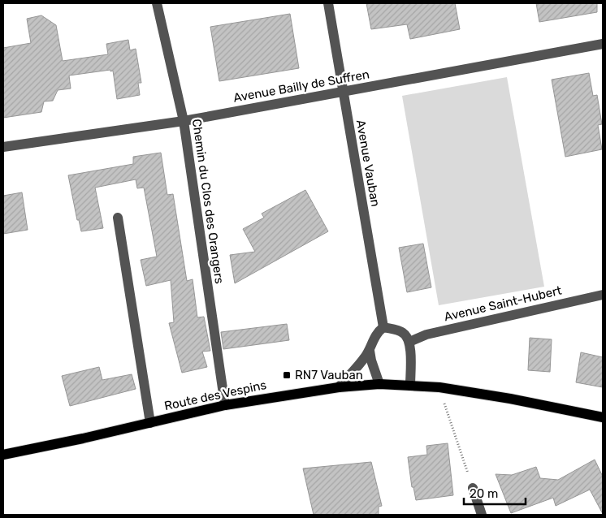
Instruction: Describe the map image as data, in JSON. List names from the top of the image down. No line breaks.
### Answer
{"streets":{"main road":["Route des Vespins"],"street":["Avenue Bailly de Suffren","Avenue Vauban","Chemin du Clos des Orangers","Avenue Saint-Hubert"]},"crossings":[["Avenue Bailly de Suffren","Avenue Vauban"],["Avenue Bailly de Suffren","Chemin du Clos des Orangers"],["Chemin du Clos des Orangers","Route des Vespins"]],"places":{"transit":["RN7 Vauban"]},"scale_bar":"20 m"}
